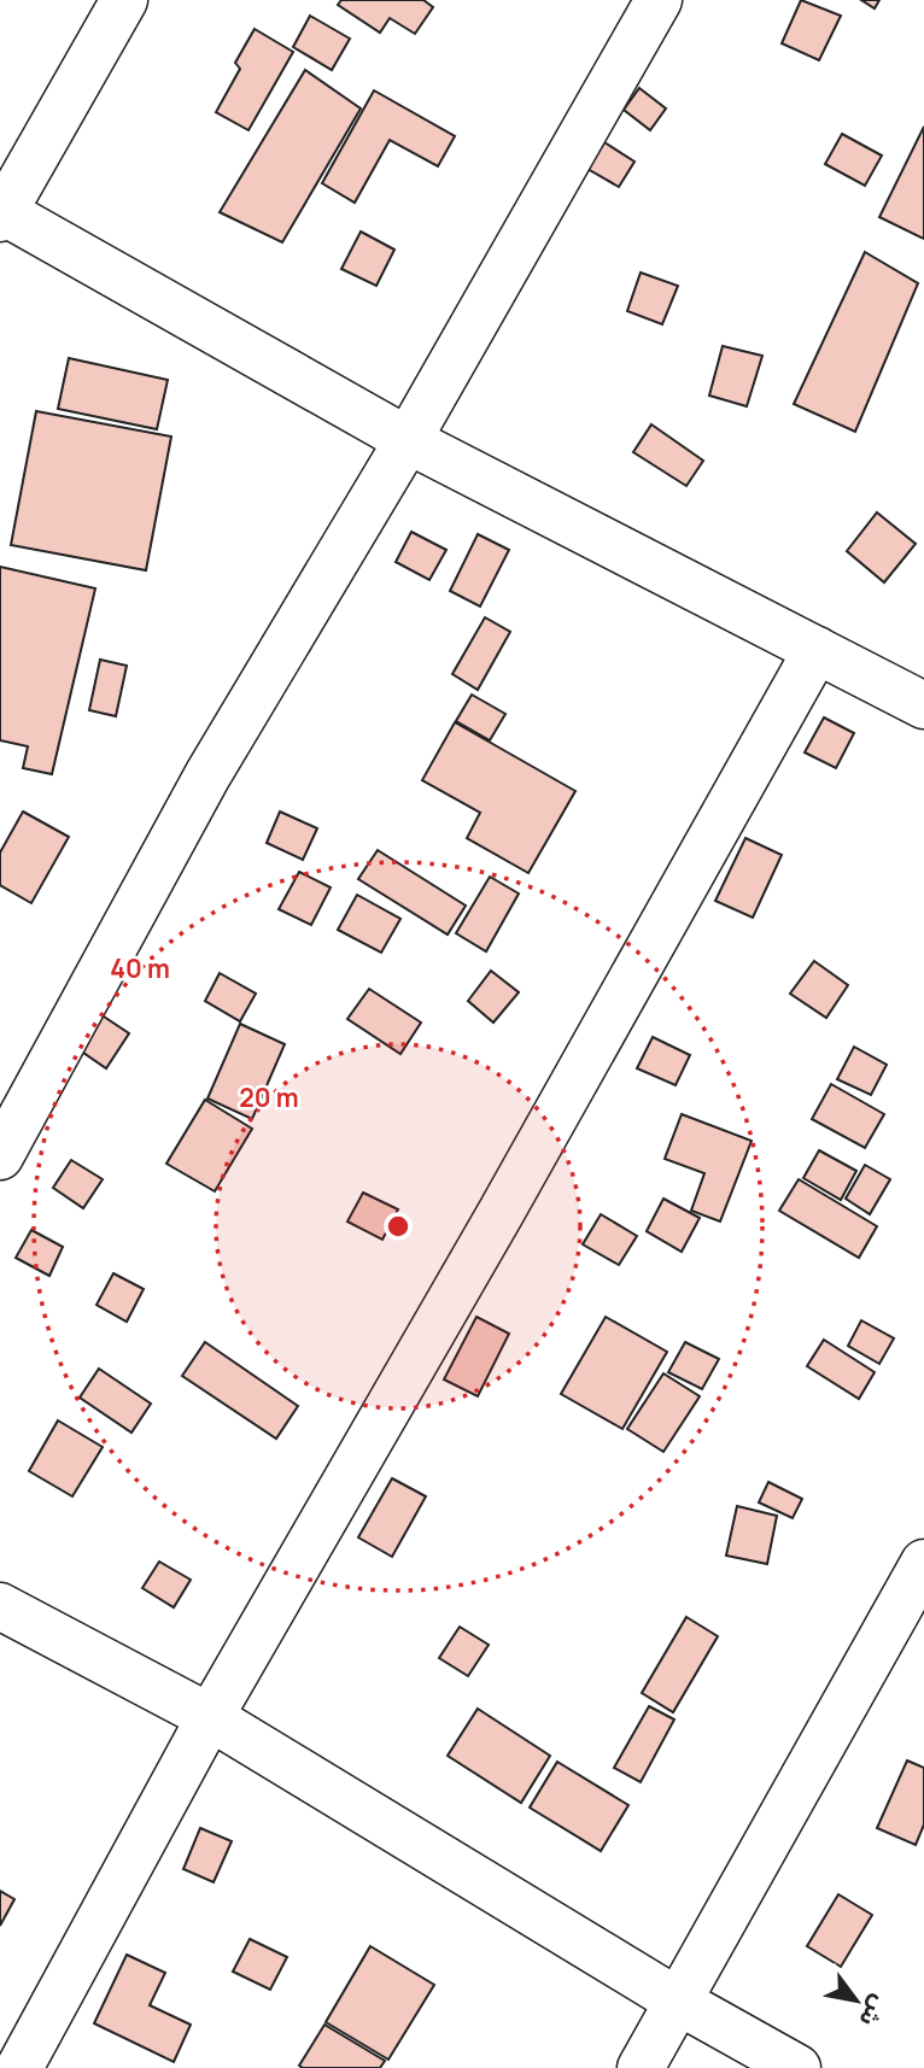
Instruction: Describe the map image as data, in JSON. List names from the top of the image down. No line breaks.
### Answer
{"north":"bottom right","rings":["40 m","20 m"]}
